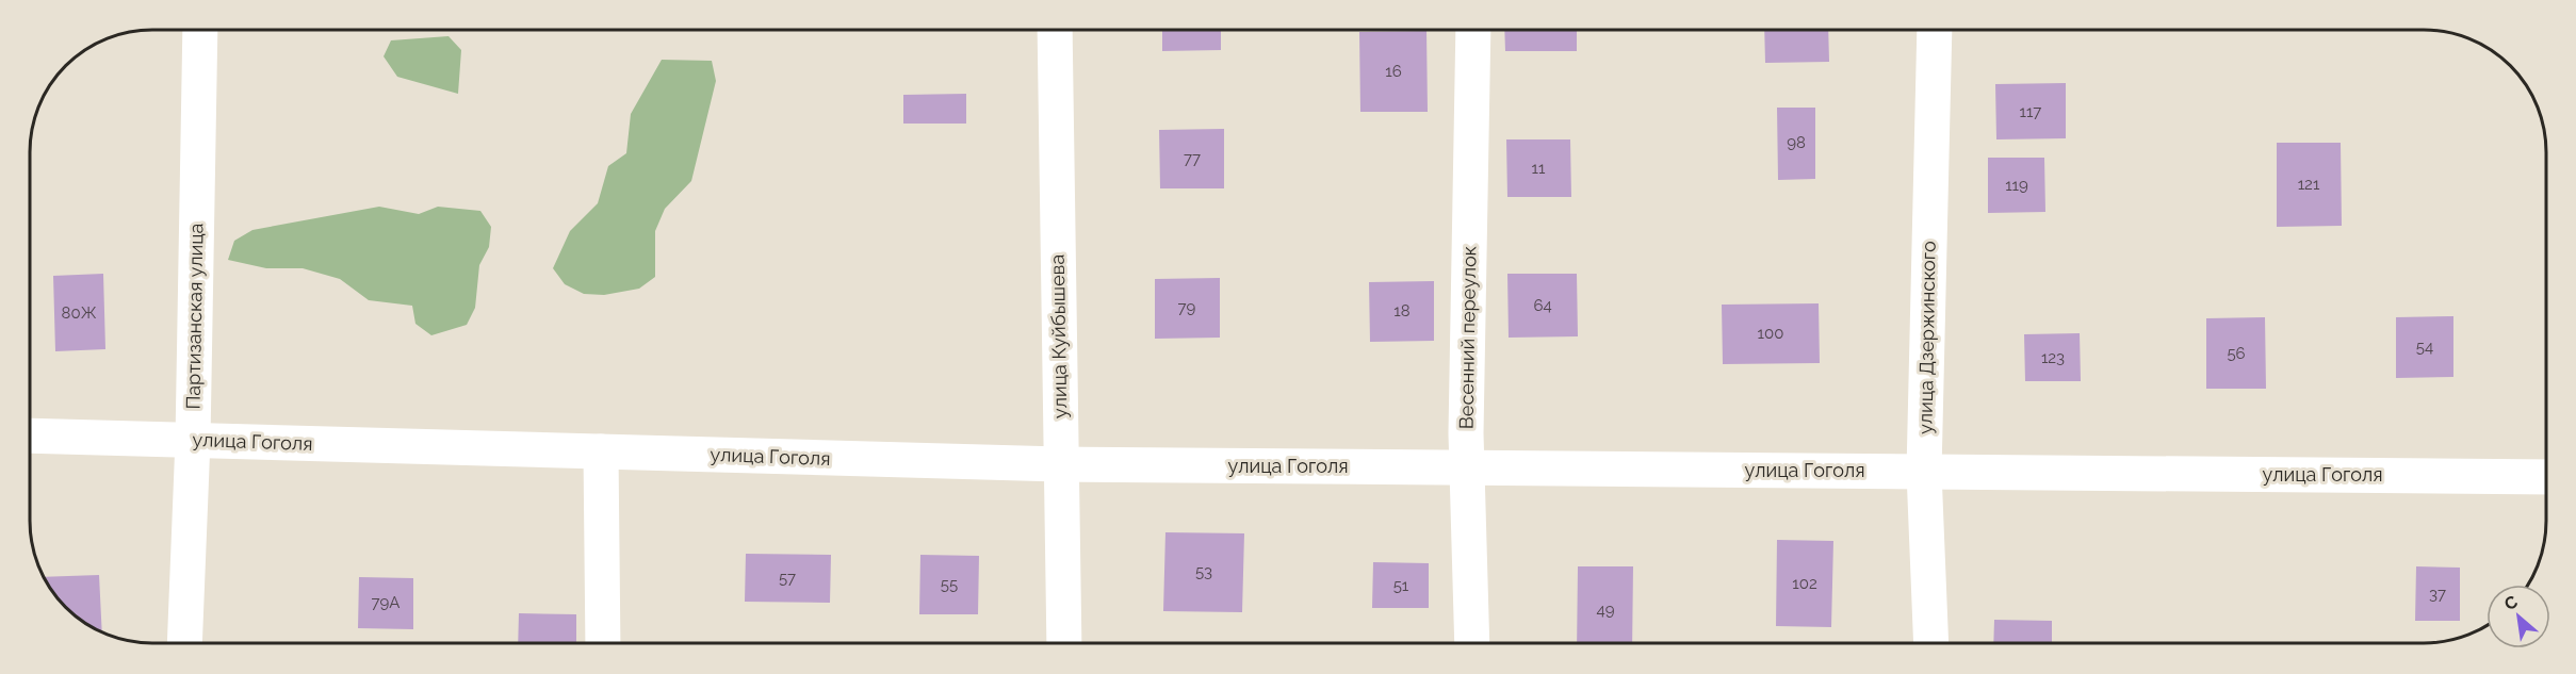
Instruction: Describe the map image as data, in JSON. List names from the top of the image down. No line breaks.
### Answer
{"streets":{"street":["Партизанская улица","улица Куйбышева","Весенний переулок","улица Дзержинского","улица Гоголя"]},"crossings":[["Партизанская улица","улица Гоголя"],["улица Куйбышева","улица Гоголя"],["Весенний переулок","улица Гоголя"],["улица Дзержинского","улица Гоголя"]],"house_numbers":["16","117","98","77","11","121","119","64","79","18","80Ж","100","54","56","123","53","57","102","55","51","37","79А","49"],"north":"top left"}
